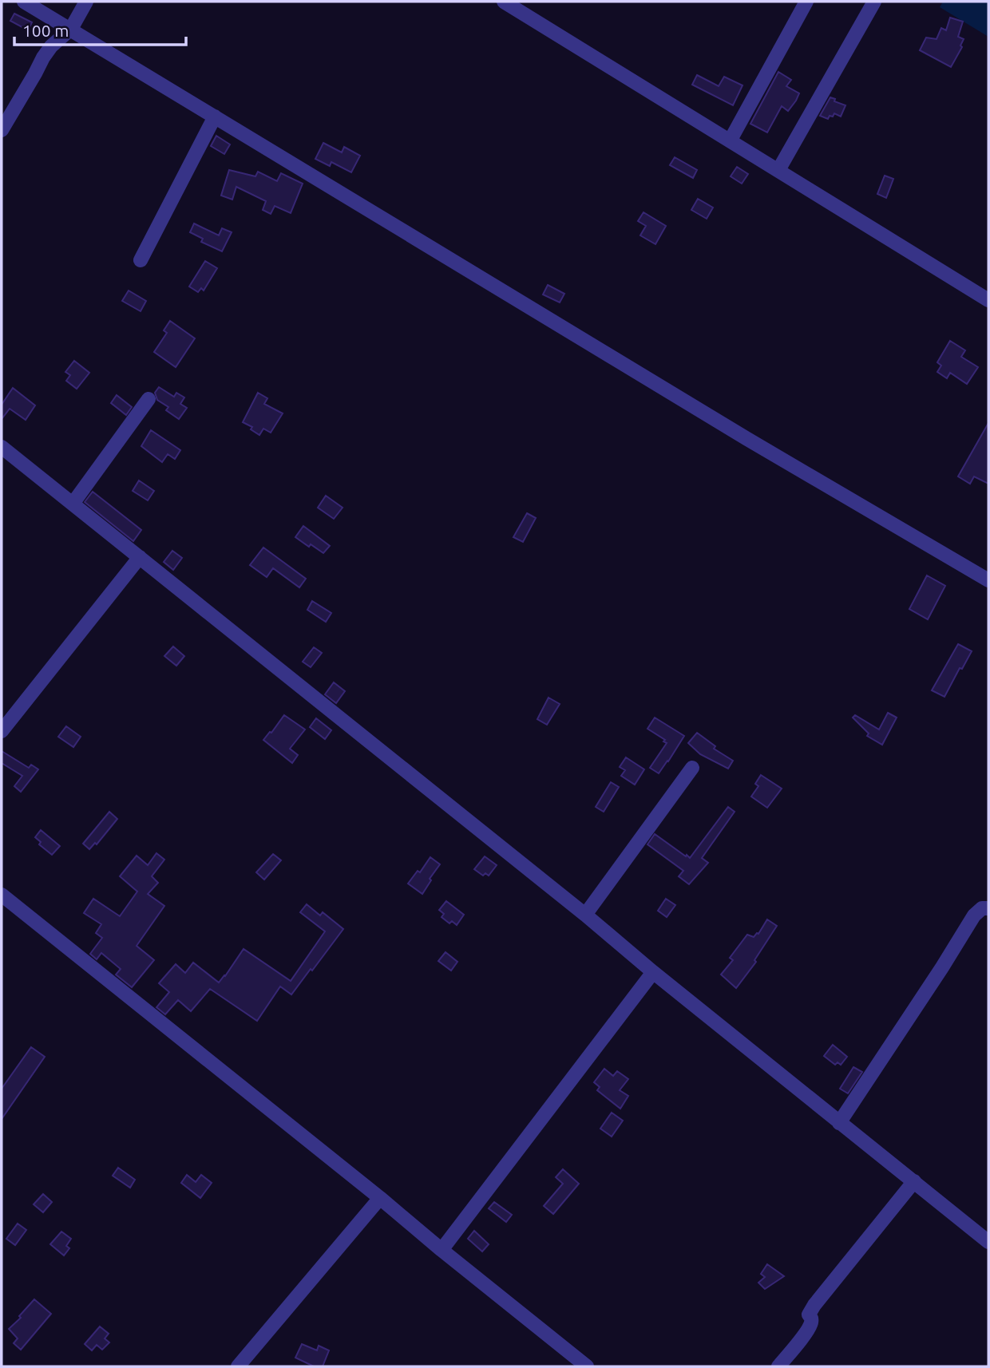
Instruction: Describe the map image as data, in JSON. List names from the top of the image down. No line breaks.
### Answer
{"scale_bar":"100 m"}
